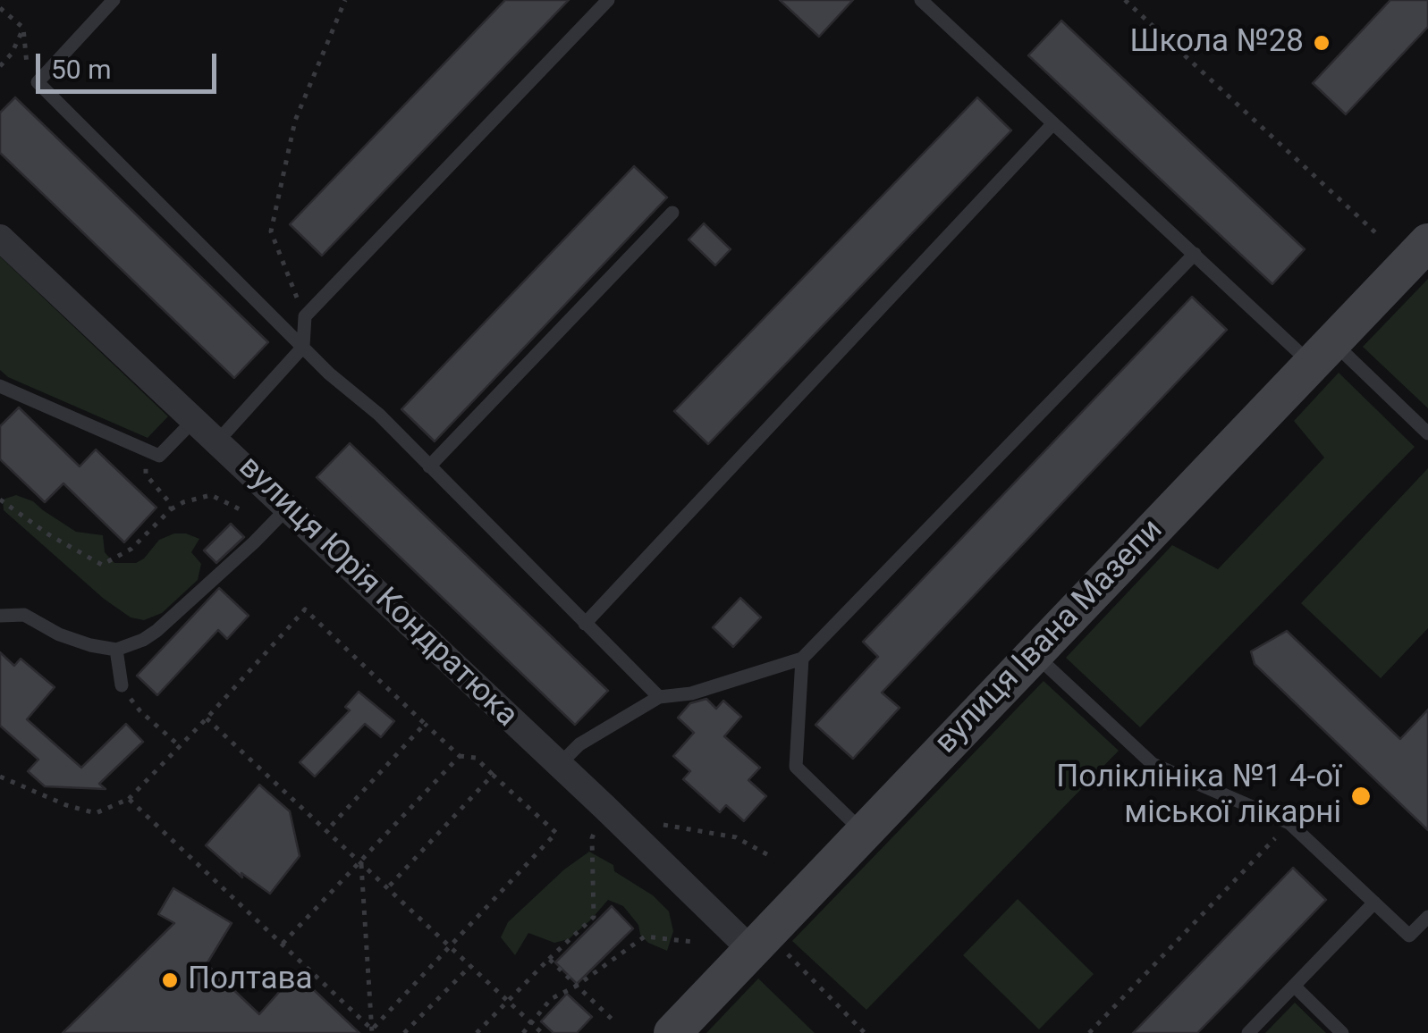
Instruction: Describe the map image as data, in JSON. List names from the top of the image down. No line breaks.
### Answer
{"streets":{"main road":["вулиця Івана Мазепи"],"street":["вулиця Юрія Кондратюка"]},"crossings":[["вулиця Юрія Кондратюка","вулиця Івана Мазепи"]],"places":["Школа №28","Поліклініка №1 4-ої міської лікарні","Полтава"],"scale_bar":"50 m"}
